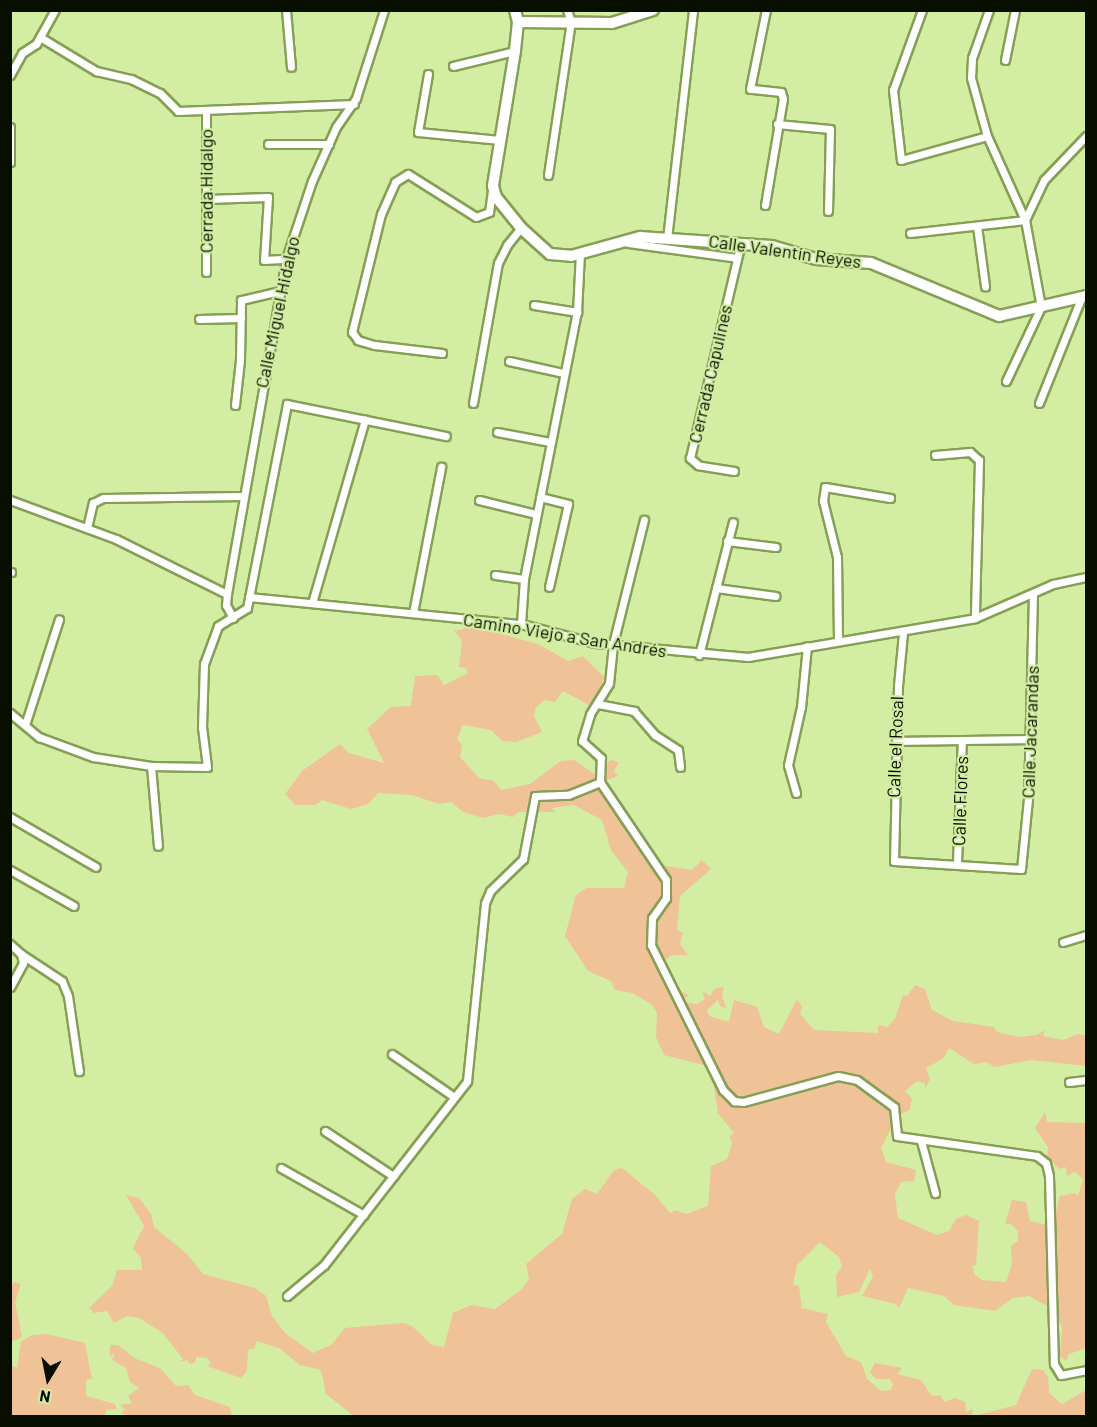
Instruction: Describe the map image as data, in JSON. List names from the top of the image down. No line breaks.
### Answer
{"streets":{"street":["Cerrada Hidalgo","Calle Valentín Reyes","Calle Miguel Hidalgo","Cerrada Capulines","Camino Viejo a San Andrés","Calle Jacarandas","Calle el Rosal","Calle Flores"]},"crossings":[["Calle Valentín Reyes","Cerrada Capulines"],["Camino Viejo a San Andrés","Calle Jacarandas"],["Camino Viejo a San Andrés","Calle el Rosal"],["Calle Jacarandas","Calle el Rosal"],["Calle Jacarandas","Calle Flores"],["Calle el Rosal","Calle Flores"]],"north":"bottom"}
